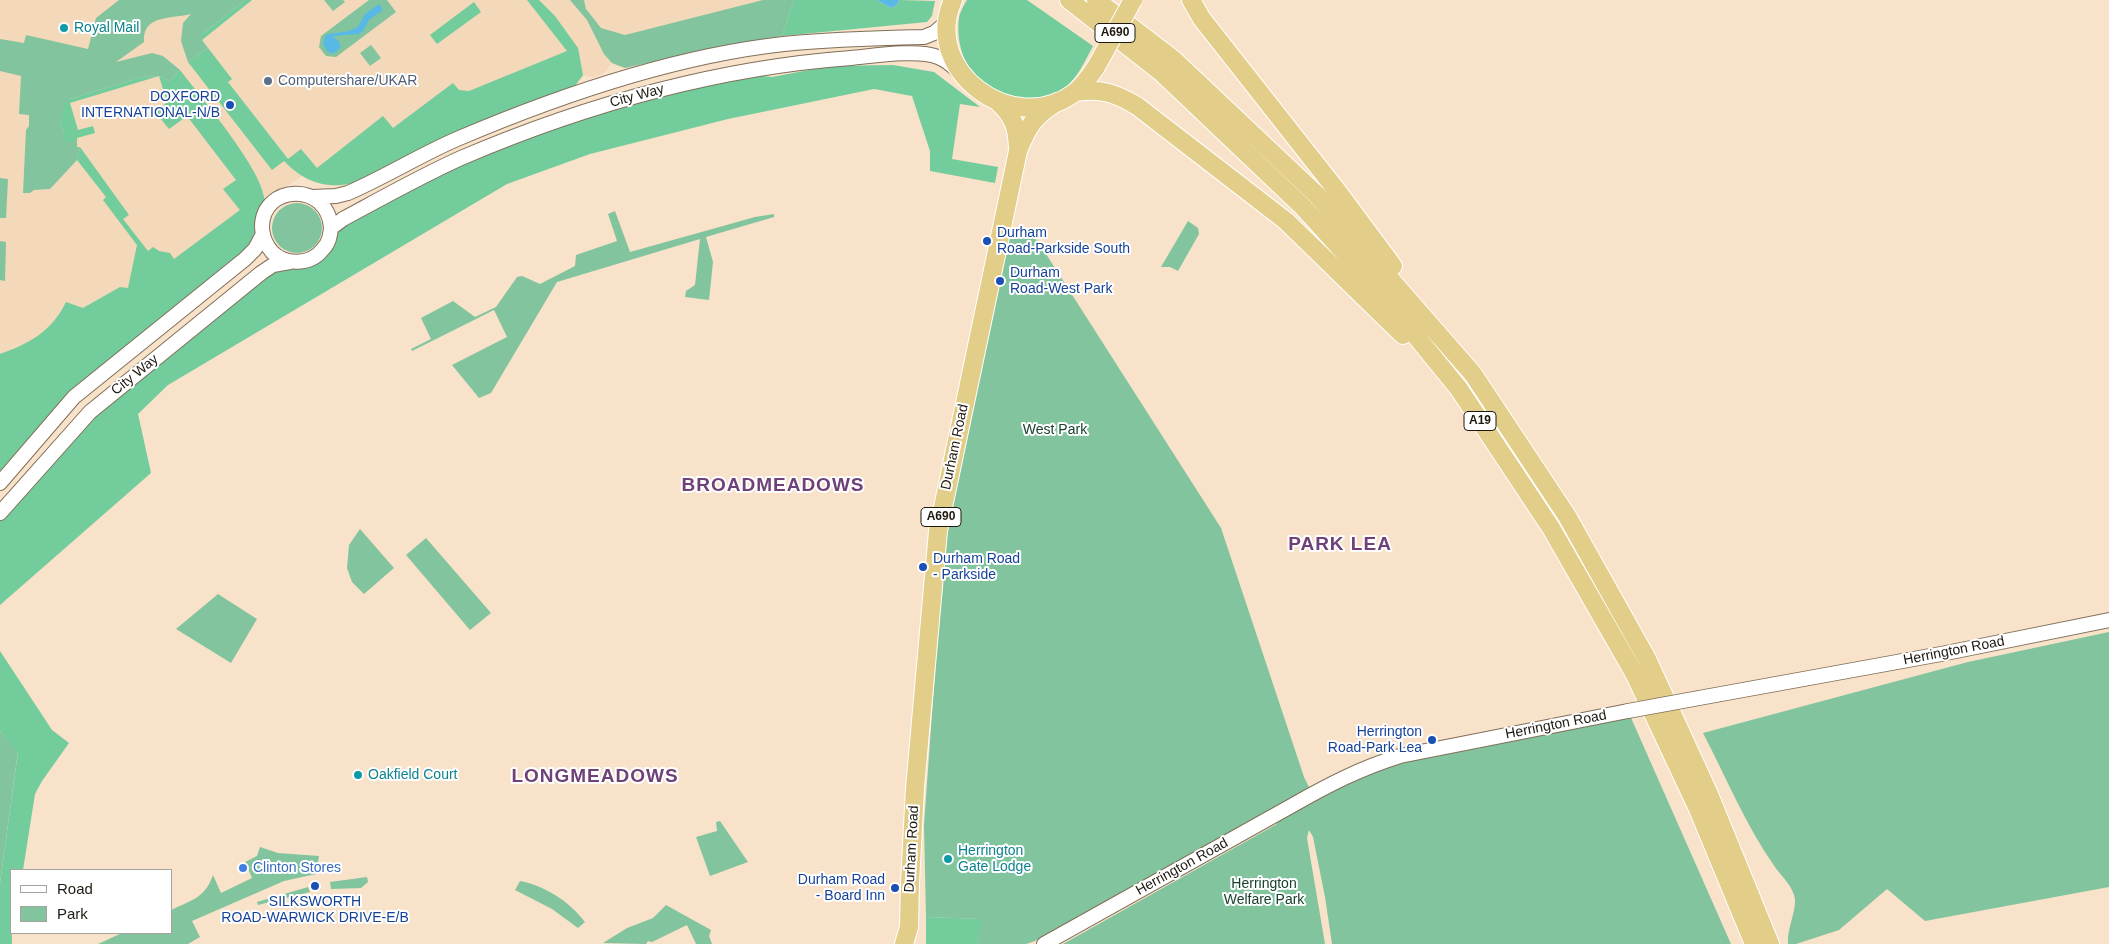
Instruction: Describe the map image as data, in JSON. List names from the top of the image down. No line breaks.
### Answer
{"streets":{"highway":["A690","A19","Durham Road"],"main road":["City Way","Herrington Road"]},"crossings":[["A690","City Way"],["A690","Durham Road"]],"districts":["BROADMEADOWS","PARK LEA","LONGMEADOWS"],"parks":["West Park","Herrington Welfare Park"],"places":["Royal Mail","Computershare/UKAR","DOXFORD INTERNATIONAL-N/B","Durham Road-Parkside South","Durham Road-West Park","Durham Road - Parkside","Herrington Road-Park Lea","Oakfield Court","Herrington Gate Lodge","Clinton Stores","SILKSWORTH ROAD-WARWICK DRIVE-E/B","Durham Road - Board Inn"],"legend":["Road","Park"]}
